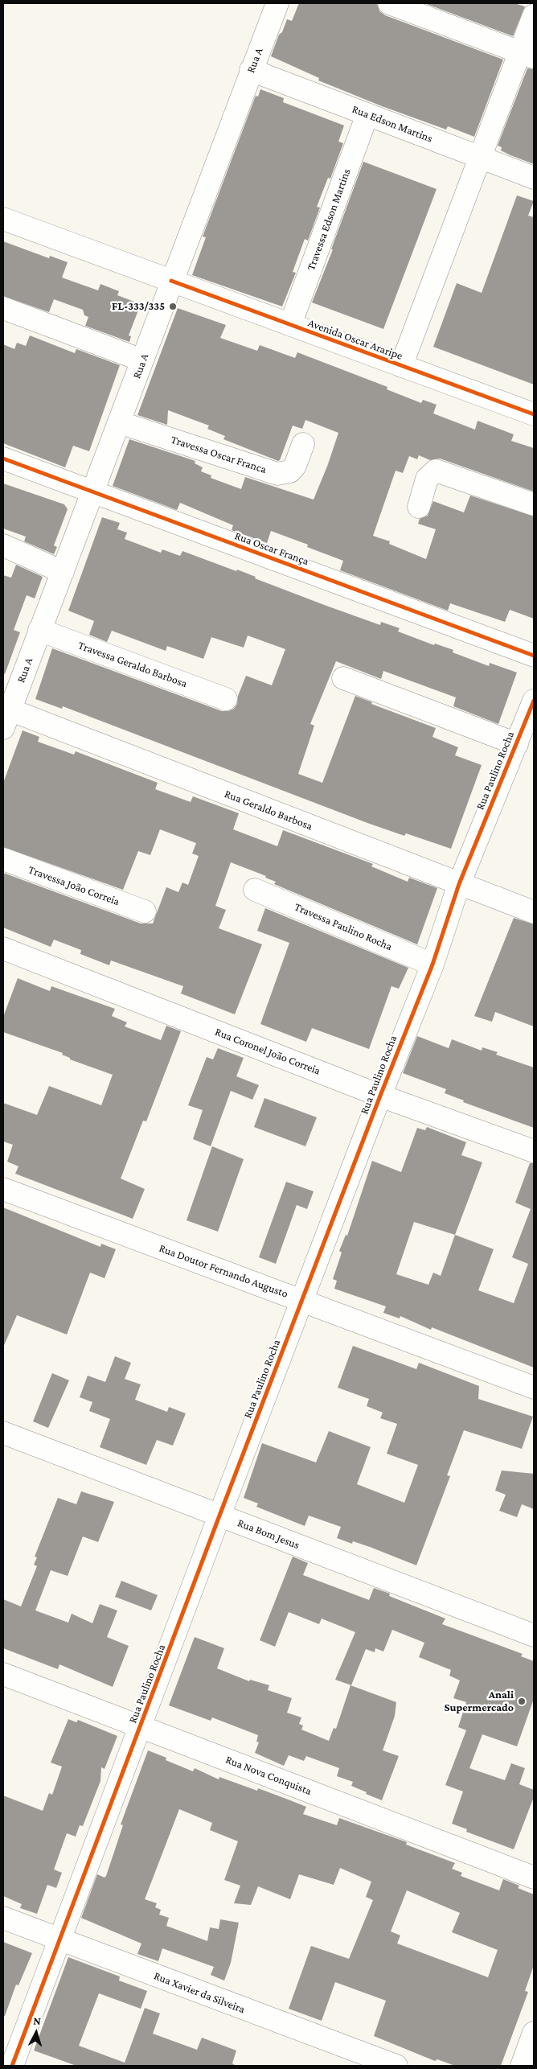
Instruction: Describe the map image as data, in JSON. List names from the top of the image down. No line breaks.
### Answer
{"streets":{"street":["Rua A","Rua Edson Martins","Travessa Edson Martins","Avenida Oscar Araripe","Travessa Oscar Franca","Rua Oscar França","Travessa Geraldo Barbosa","Rua Paulino Rocha","Rua Geraldo Barbosa","Travessa João Correia","Travessa Paulino Rocha","Rua Coronel João Correia","Rua Doutor Fernando Augusto","Rua Bom Jesus","Rua Nova Conquista","Rua Xavier da Silveira"]},"crossings":[["Rua A","Rua Edson Martins"],["Rua A","Avenida Oscar Araripe"],["Rua A","Travessa Oscar Franca"],["Rua A","Rua Oscar França"],["Rua A","Travessa Geraldo Barbosa"],["Rua A","Rua Geraldo Barbosa"],["Rua Edson Martins","Travessa Edson Martins"],["Travessa Edson Martins","Avenida Oscar Araripe"],["Rua Paulino Rocha","Rua Geraldo Barbosa"],["Rua Paulino Rocha","Travessa Paulino Rocha"],["Rua Paulino Rocha","Rua Coronel João Correia"],["Rua Paulino Rocha","Rua Doutor Fernando Augusto"],["Rua Paulino Rocha","Rua Bom Jesus"],["Rua Paulino Rocha","Rua Nova Conquista"],["Rua Paulino Rocha","Rua Xavier da Silveira"]],"places":["FL-333/335","Anali Supermercado"],"north":"top"}
